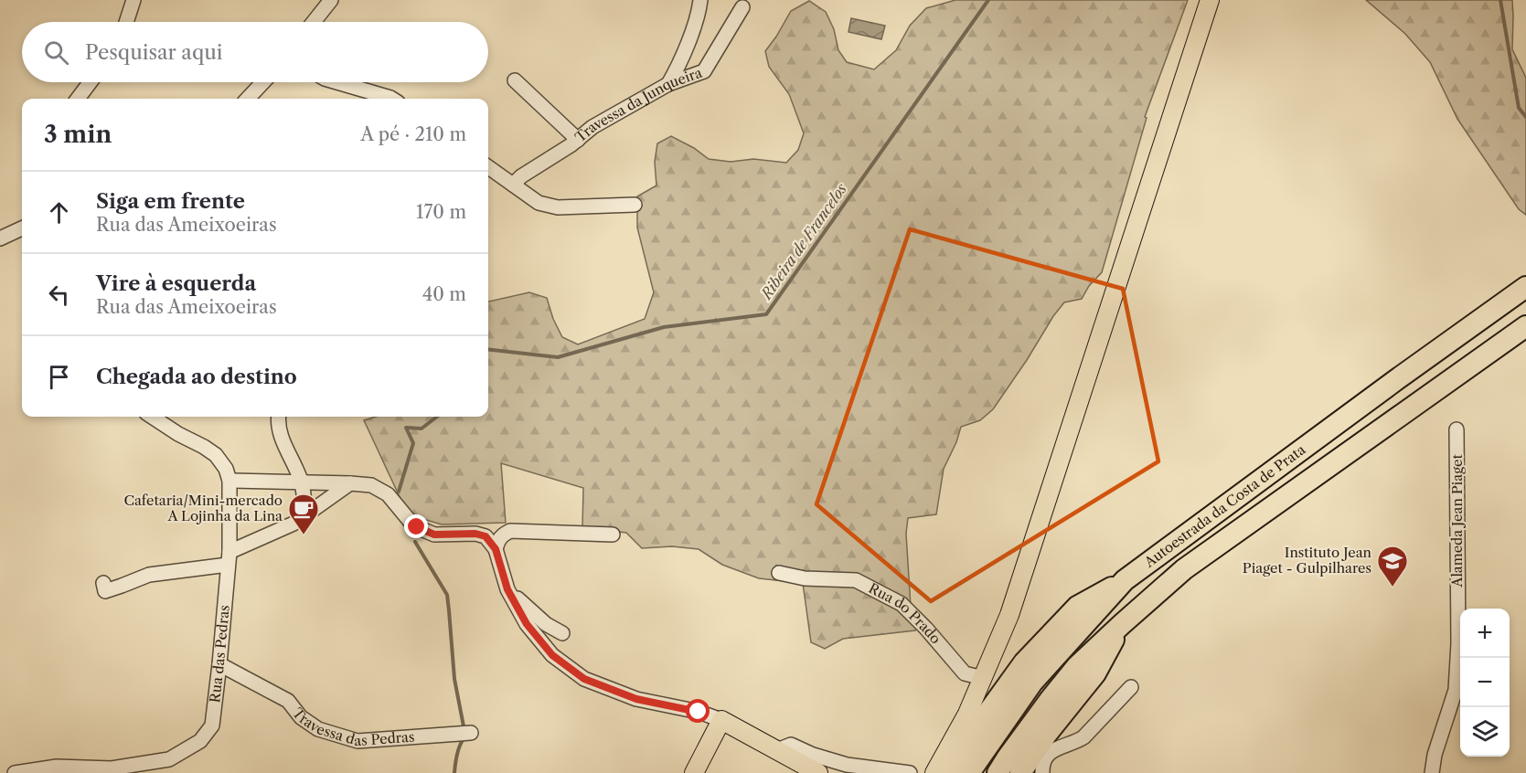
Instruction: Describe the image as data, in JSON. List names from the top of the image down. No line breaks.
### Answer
{"streets":{"highway":["Autoestrada da Costa de Prata"],"street":["Travessa da Junqueira","Alameda Jean Piaget","Rua do Prado","Rua das Pedras","Travessa das Pedras"]},"crossings":[["Rua das Pedras","Travessa das Pedras"]],"water":["Ribeira de Francelos"],"places":{"cafe":["Cafetaria/Mini-mercado A Lojinha da Lina"],"school or university":["Instituto Jean Piaget - Gulpilhares"]},"page":{"search":"Pesquisar aqui","heading":["3 min","A pé · 210 m"],"list":[["Siga em frente","Rua das Ameixoeiras","170 m"],["Vire à esquerda","Rua das Ameixoeiras","40 m"],"Chegada ao destino"],"map_buttons":["+","−"]}}
